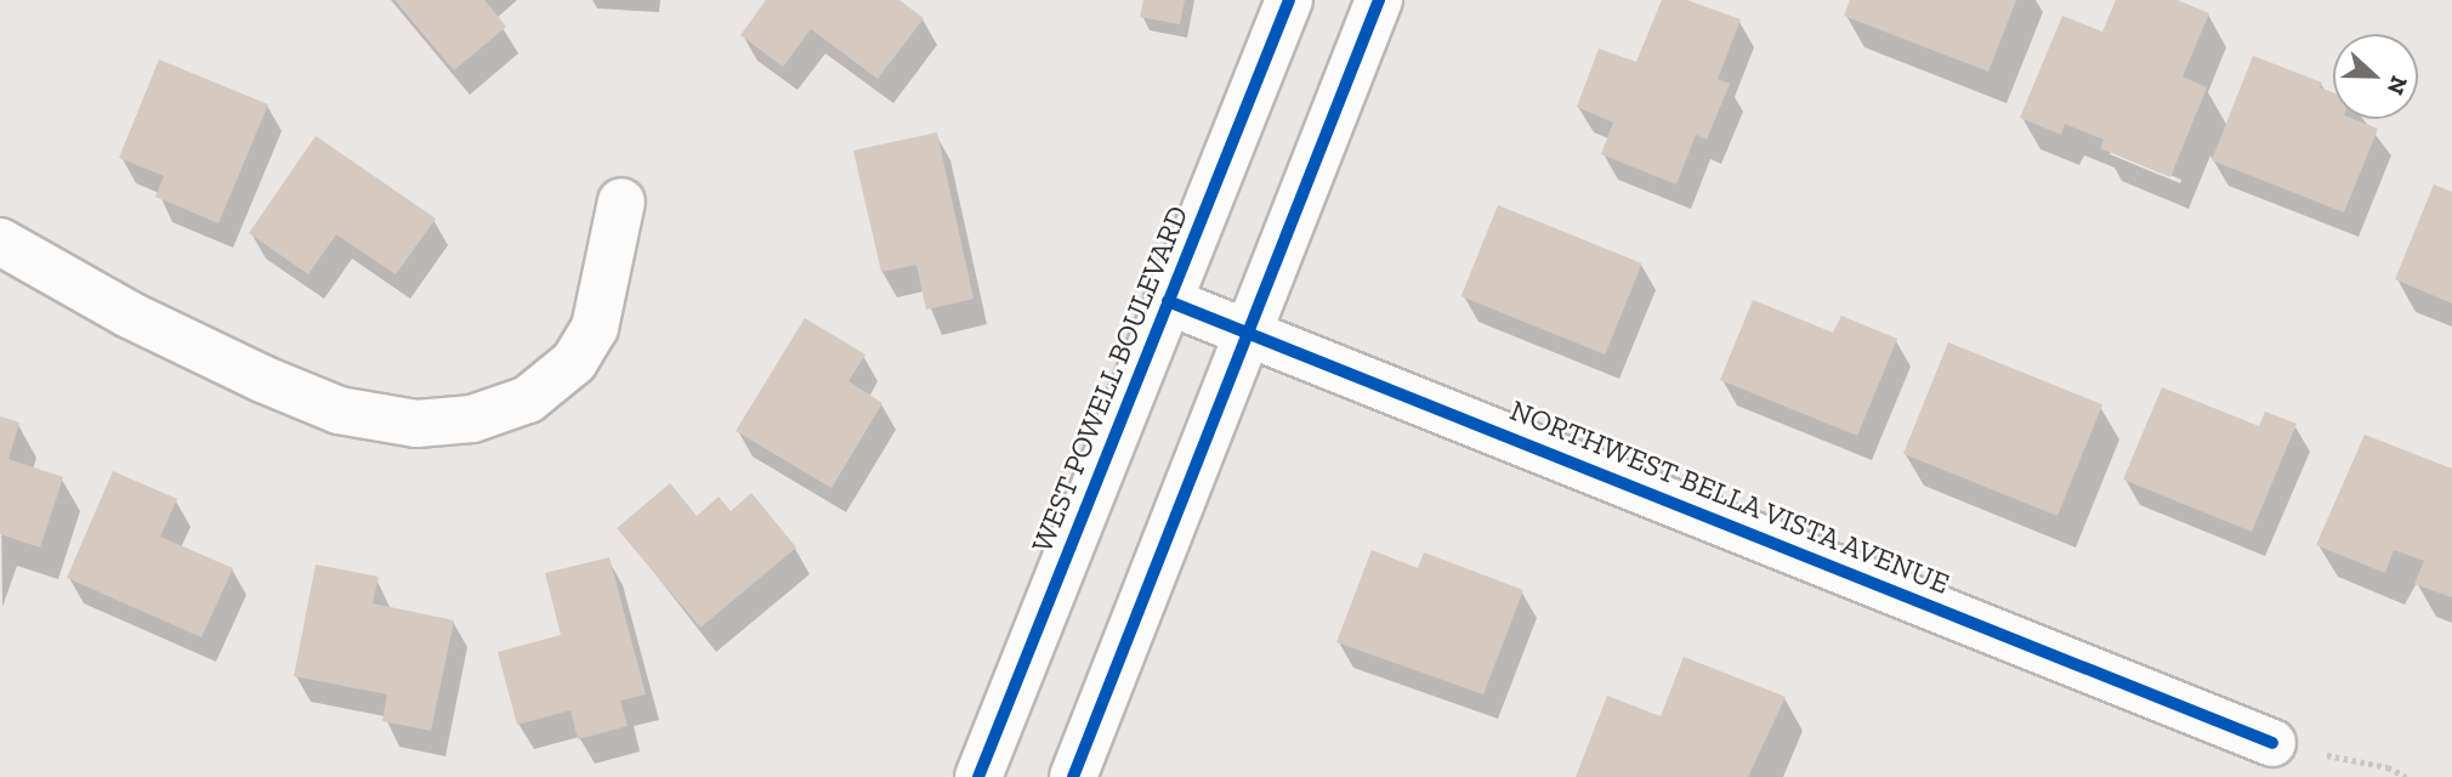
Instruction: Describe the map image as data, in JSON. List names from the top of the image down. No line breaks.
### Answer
{"streets":{"street":["WEST POWELL BOULEVARD","NORTHWEST BELLA VISTA AVENUE"]},"crossings":[["WEST POWELL BOULEVARD","NORTHWEST BELLA VISTA AVENUE"]],"north":"right"}
